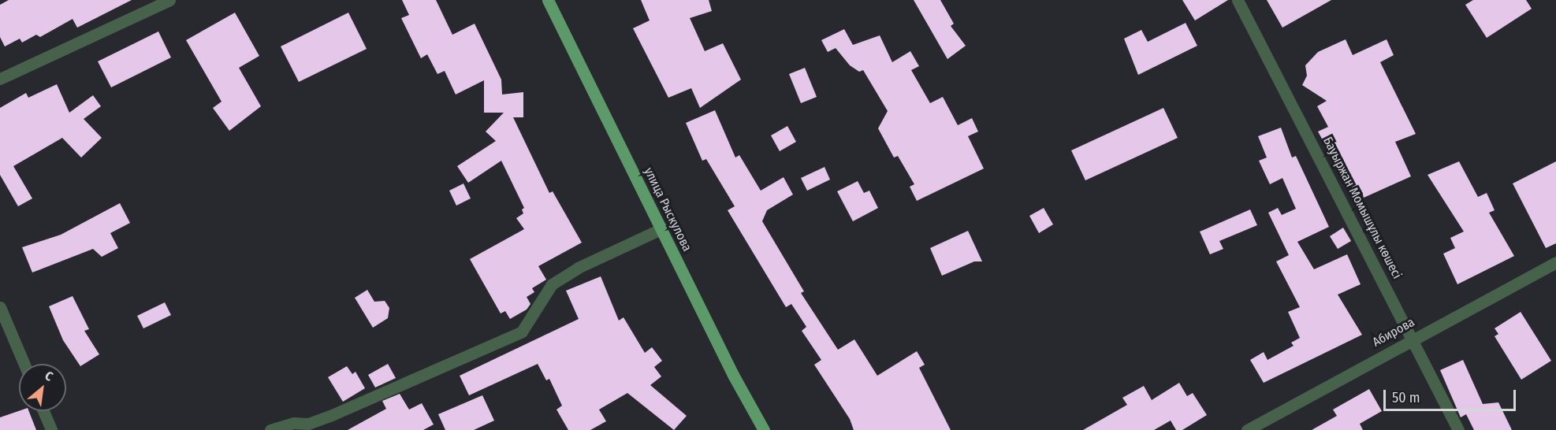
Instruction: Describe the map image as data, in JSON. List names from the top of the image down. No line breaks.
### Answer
{"streets":{"main road":["улица Рыскулова"],"street":["Бауыржан Момышұлы көшесі","Абирова"]},"crossings":[["Бауыржан Момышұлы көшесі","Абирова"]],"scale_bar":"50 m","north":"top right"}
